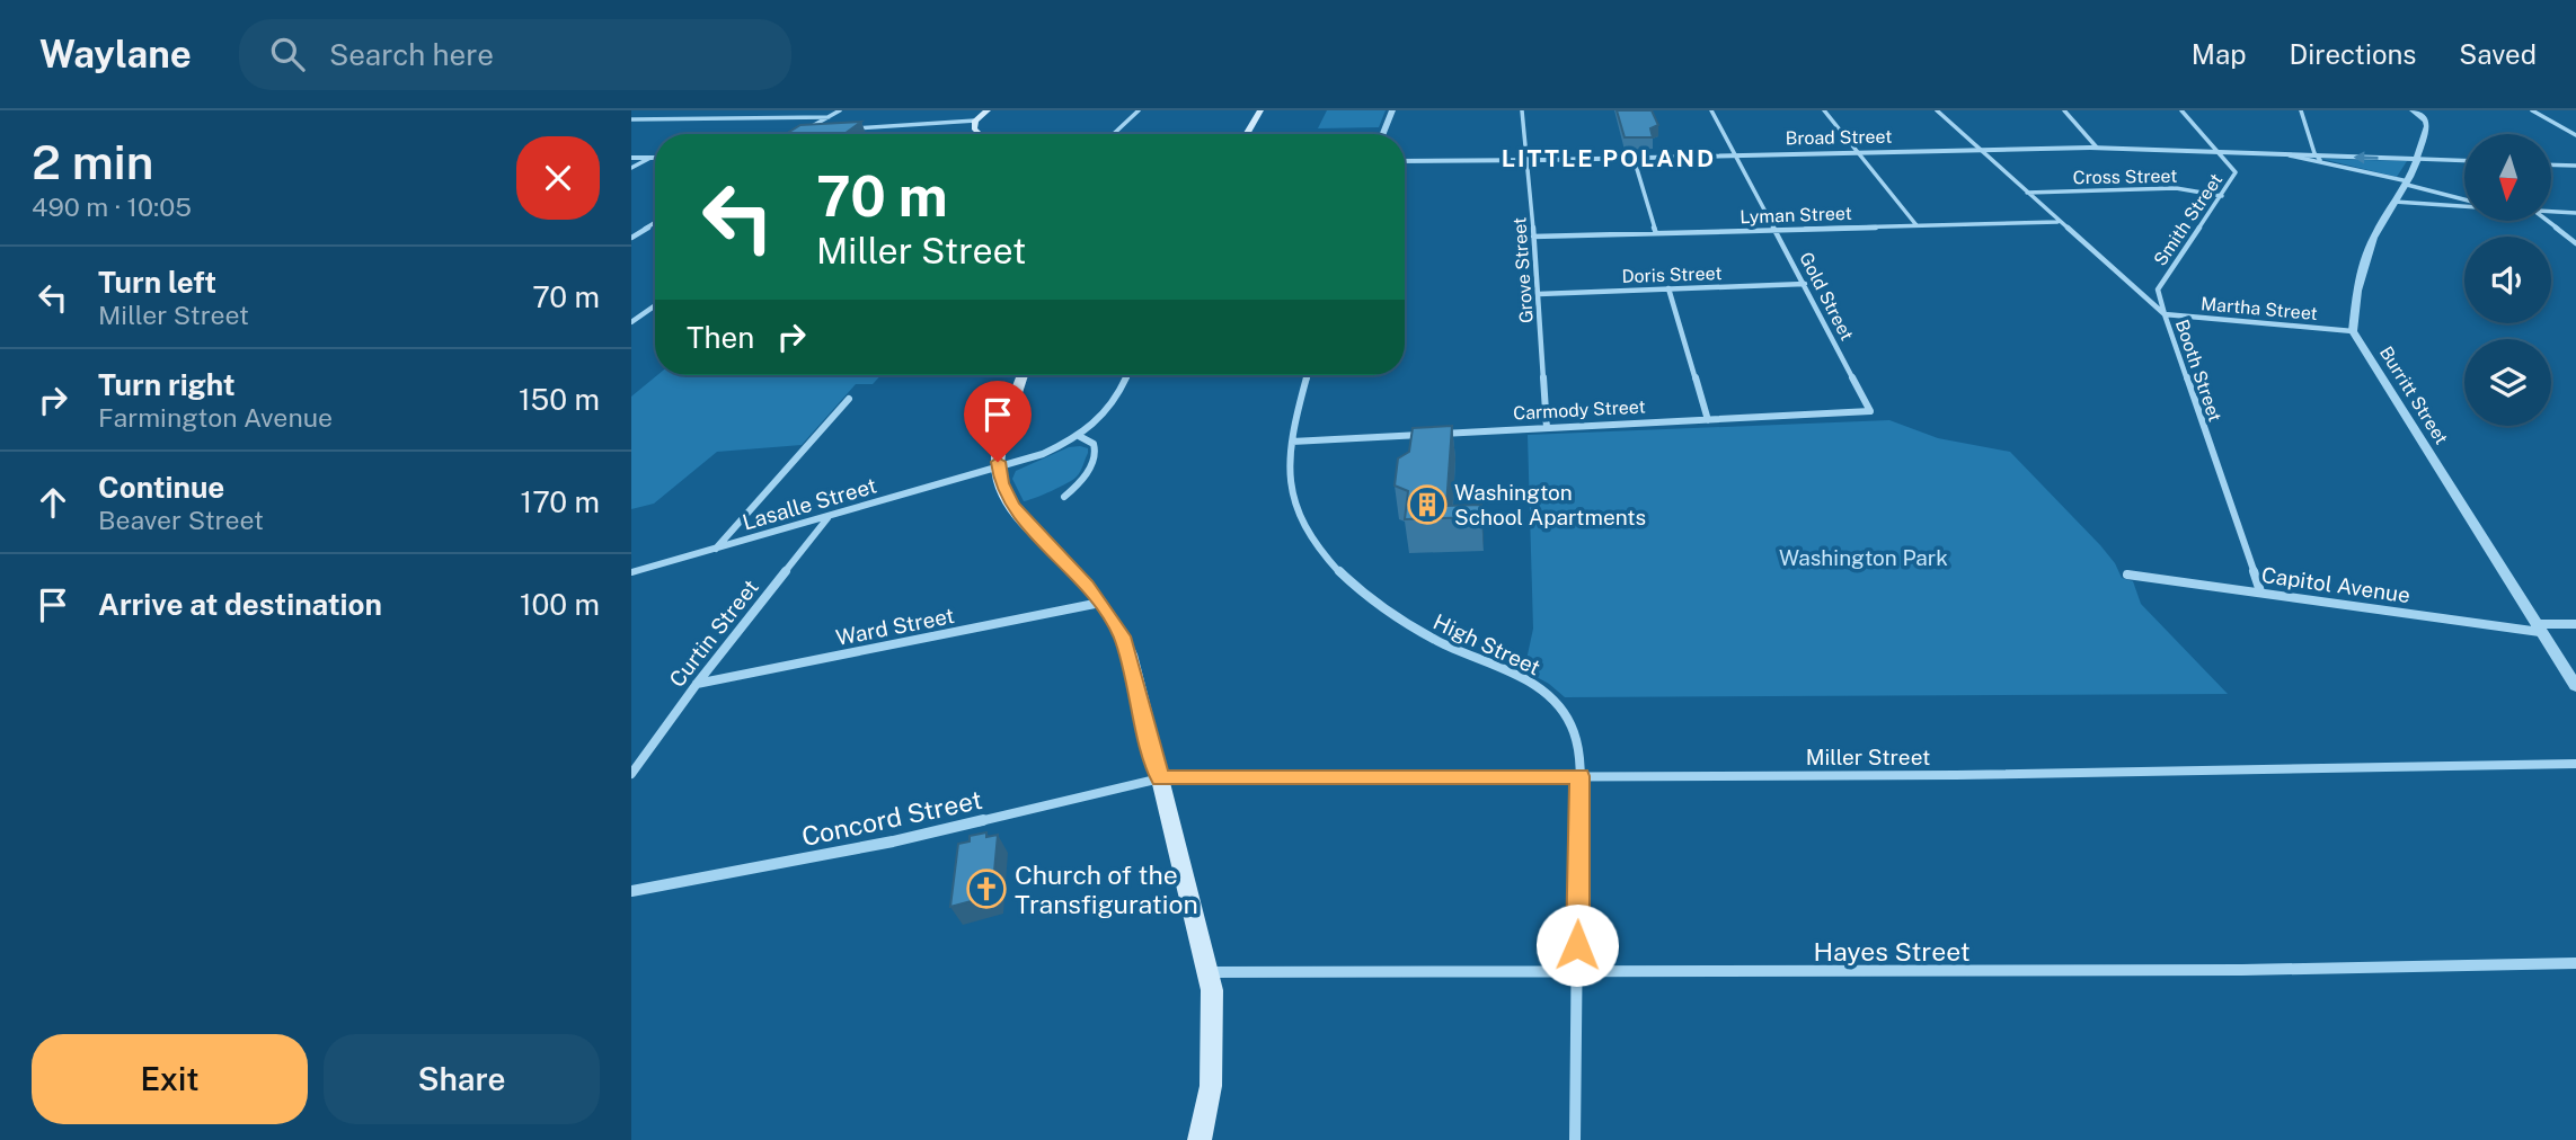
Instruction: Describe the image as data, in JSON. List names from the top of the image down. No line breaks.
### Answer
{"streets":{"street":["Broad Street","Cross Street","Lyman Street","Smith Street","Grove Street","Doris Street","Gold Street","Martha Street","Booth Street","Burritt Street","Carmody Street","Lasalle Street","Capitol Avenue","Ward Street","Curtin Street","High Street","Miller Street","Concord Street","Hayes Street"]},"crossings":[["Broad Street","Smith Street"],["Broad Street","Grove Street"],["Broad Street","Gold Street"],["Broad Street","Booth Street"],["Broad Street","Burritt Street"],["Cross Street","Smith Street"],["Cross Street","Booth Street"],["Lyman Street","Grove Street"],["Lyman Street","Gold Street"],["Lyman Street","Booth Street"],["Smith Street","Martha Street"],["Smith Street","Booth Street"],["Grove Street","Doris Street"],["Grove Street","Carmody Street"],["Doris Street","Gold Street"],["Gold Street","Carmody Street"],["Martha Street","Booth Street"],["Martha Street","Burritt Street"],["Booth Street","Capitol Avenue"],["Burritt Street","Capitol Avenue"],["Carmody Street","High Street"],["Lasalle Street","Curtin Street"],["Ward Street","Curtin Street"],["High Street","Miller Street"],["High Street","Hayes Street"],["Miller Street","Concord Street"]],"districts":["LITTLE POLAND"],"parks":["Washington Park"],"places":{"building":["Washington School Apartments"],"church":["Church of the Transfiguration"]},"north":"bottom","page":{"header":"Waylane","search":"Search here","nav":["Map","Directions","Saved"],"heading":["2 min","490 m · 10:05"],"turn":["70 m","Miller Street"],"list":[{"name":"Turn left","note":"Miller Street","value":"70 m"},{"name":"Turn right","note":"Farmington Avenue","value":"150 m"},{"name":"Continue","note":"Beaver Street","value":"170 m"},{"name":"Arrive at destination","value":"100 m"}],"then":"Then","buttons":["Exit","Share"]}}
